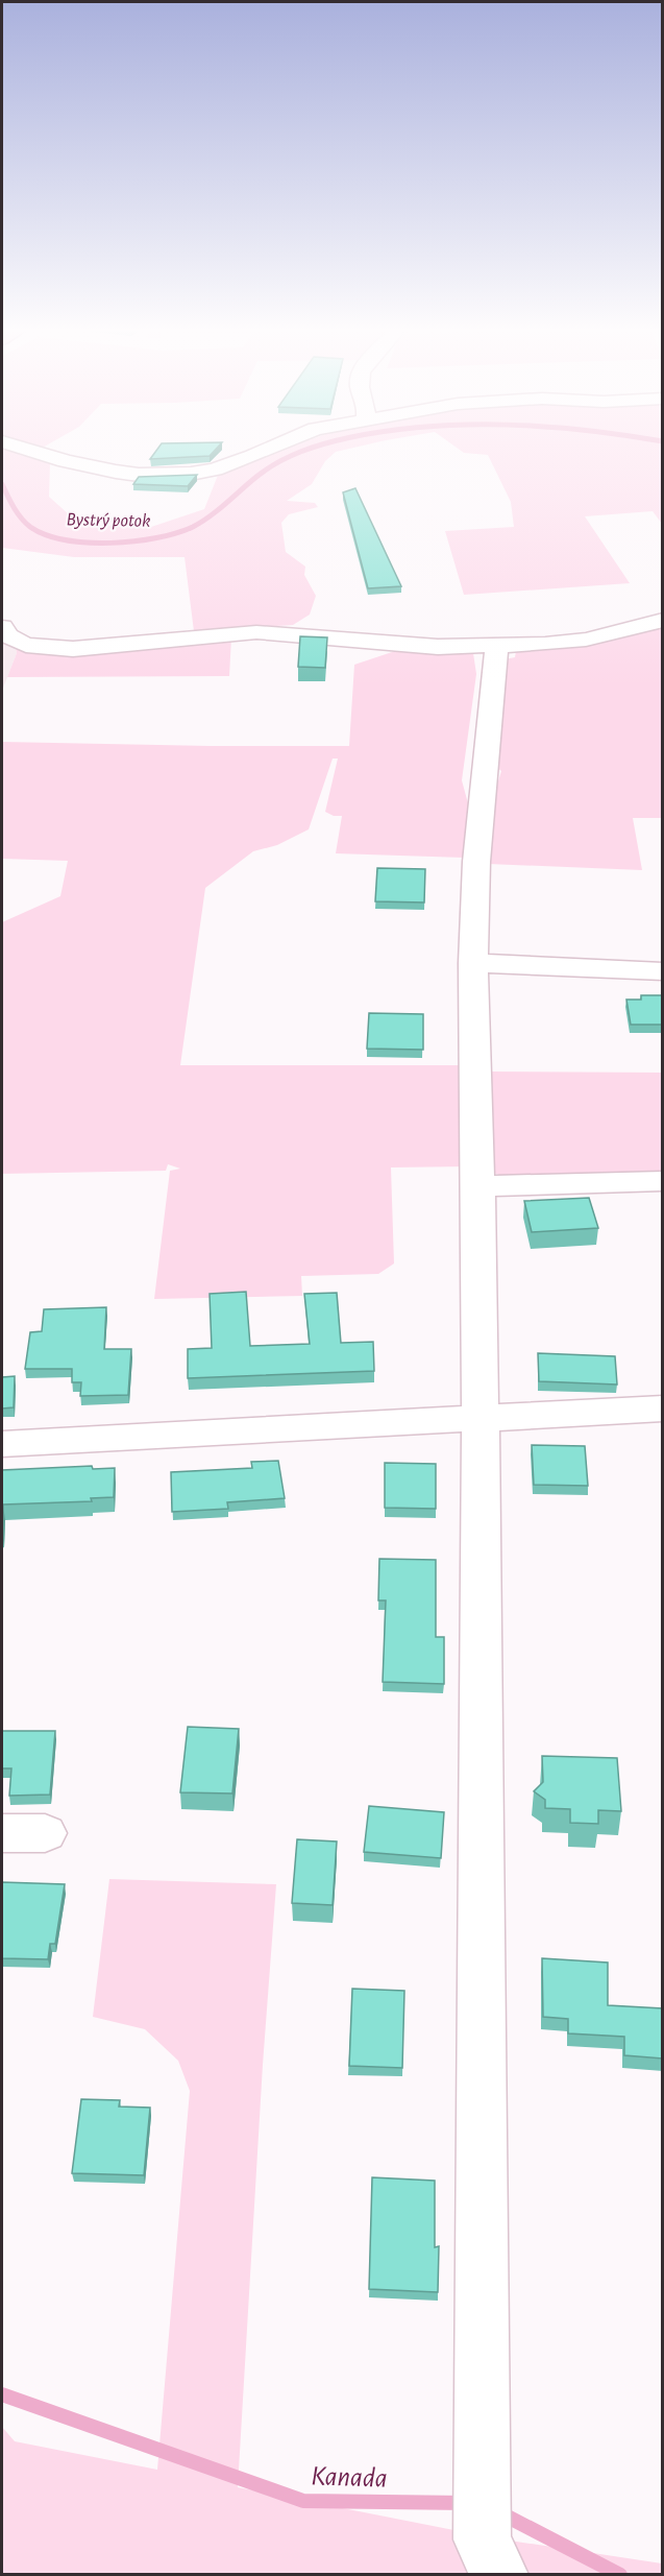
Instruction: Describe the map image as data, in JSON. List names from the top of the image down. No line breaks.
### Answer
{"water":["Bystrý potok","Kanada"]}
